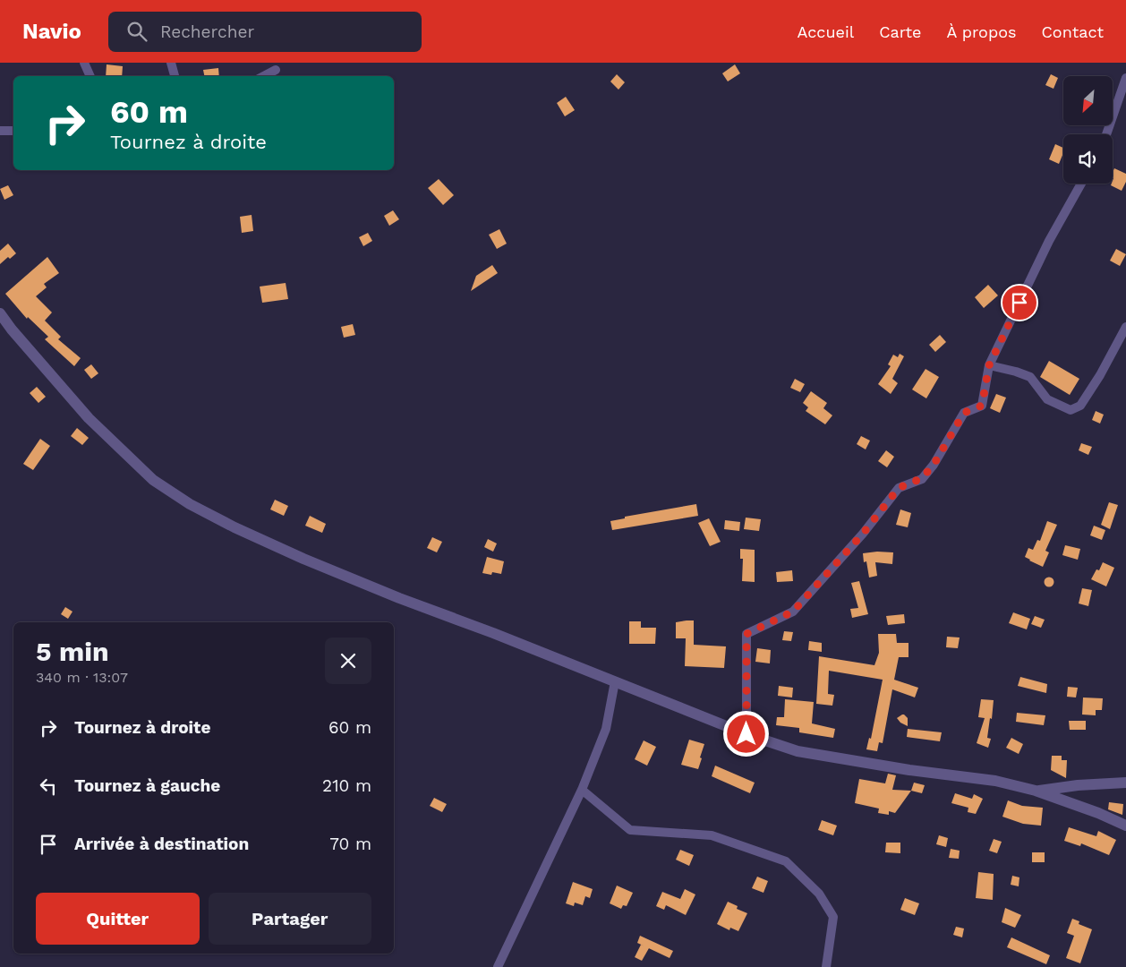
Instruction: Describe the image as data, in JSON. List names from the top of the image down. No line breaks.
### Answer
{"north":"bottom left","page":{"header":"Navio","search":"Rechercher","nav":["Accueil","Carte","À propos","Contact"],"turn":["60 m","Tournez à droite"],"heading":["5 min","340 m · 13:07"],"list":[{"name":"Tournez à droite","value":"60 m"},{"name":"Tournez à gauche","value":"210 m"},{"name":"Arrivée à destination","value":"70 m"}],"buttons":["Quitter","Partager"]}}
